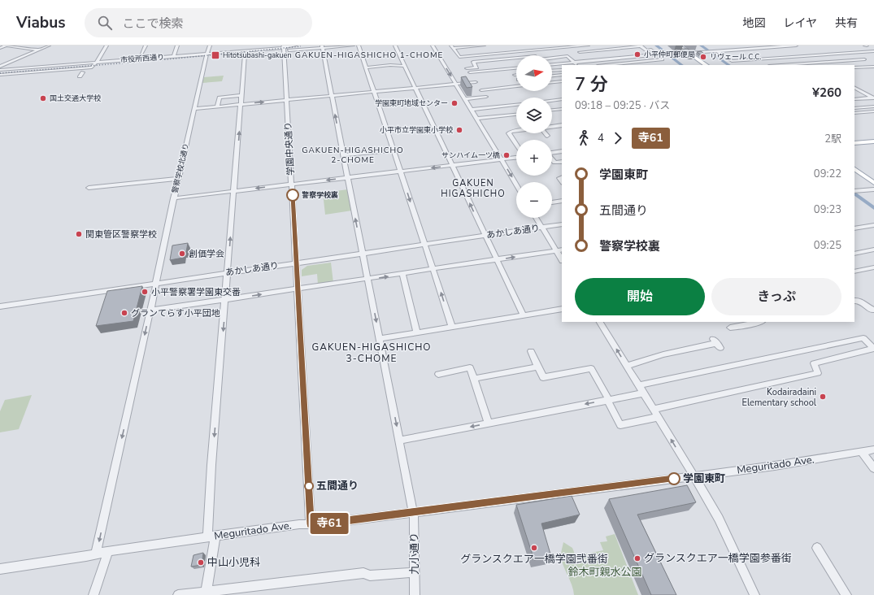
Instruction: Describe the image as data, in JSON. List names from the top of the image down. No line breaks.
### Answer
{"streets":{"street":["市役所西通り","学園中央通り","警察学校北通り","あかしあ通り","Meguritado Ave.","九小通り"]},"crossings":[["市役所西通り","学園中央通り"],["市役所西通り","警察学校北通り"],["学園中央通り","あかしあ通り"],["学園中央通り","Meguritado Ave."],["警察学校北通り","あかしあ通り"],["警察学校北通り","Meguritado Ave."],["あかしあ通り","九小通り"],["Meguritado Ave.","九小通り"]],"one_way":["警察学校北通り"],"districts":["GAKUEN-HIGASHICHO 1-CHOME","GAKUEN-HIGASHICHO 2-CHOME","GAKUEN HIGASHICHO","GAKUEN-HIGASHICHO 3-CHOME"],"parks":["鈴木町親水公園"],"places":{"other":["小平仲町郵便局","リヴェール C.C.","国土交通大学校","学園東町地域センター","小平市立学園東小学校","サンハイム一ツ橋","警察学校裏","関東管区警察学校","創価学会","小平警察署学園東交番","グランてらす小平団地","Kodairadaini Elementary school","学園東町","五間通り","グランスクエア一橋学園弐番街","グランスクエア一橋学園参番街","中山小児科"],"transit":["Hitotsubashi-gakuen"]},"lines":["bus line 寺61"],"north":"right","page":{"header":"Viabus","search":"ここで検索","nav":["地図","レイヤ","共有"],"on_map":"寺61","map_buttons":["+","−"],"heading":["7 分","09:18 – 09:25 · バス","¥260"],"legs":["4","寺61","2駅"],"list":[{"name":"学園東町","value":"09:22"},{"name":"五間通り","value":"09:23"},{"name":"警察学校裏","value":"09:25"}],"buttons":["開始","きっぷ"]}}
